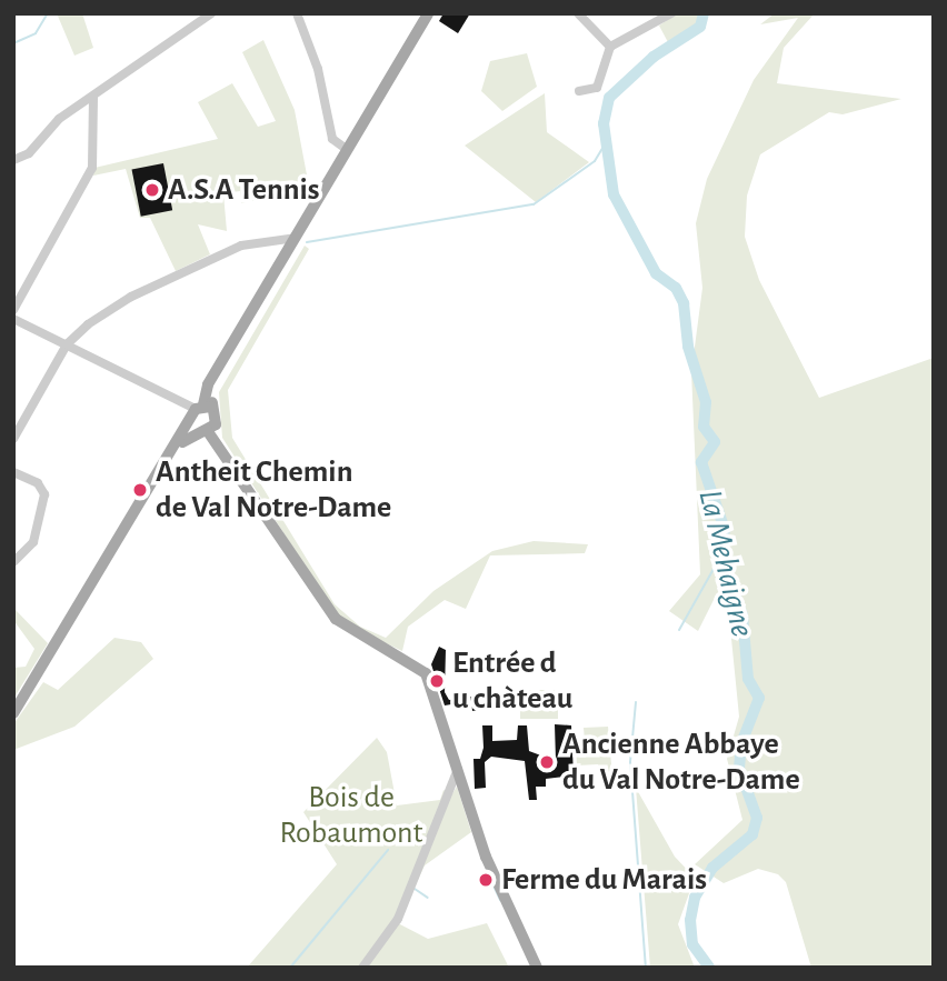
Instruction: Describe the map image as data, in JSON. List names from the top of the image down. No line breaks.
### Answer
{"water":["La Mehaigne"],"parks":["Bois de Robaumont"],"places":["A.S.A Tennis","Antheit Chemin de Val Notre-Dame","Entrée d u chàteau","Ancienne Abbaye du Val Notre-Dame","Ferme du Marais"]}
